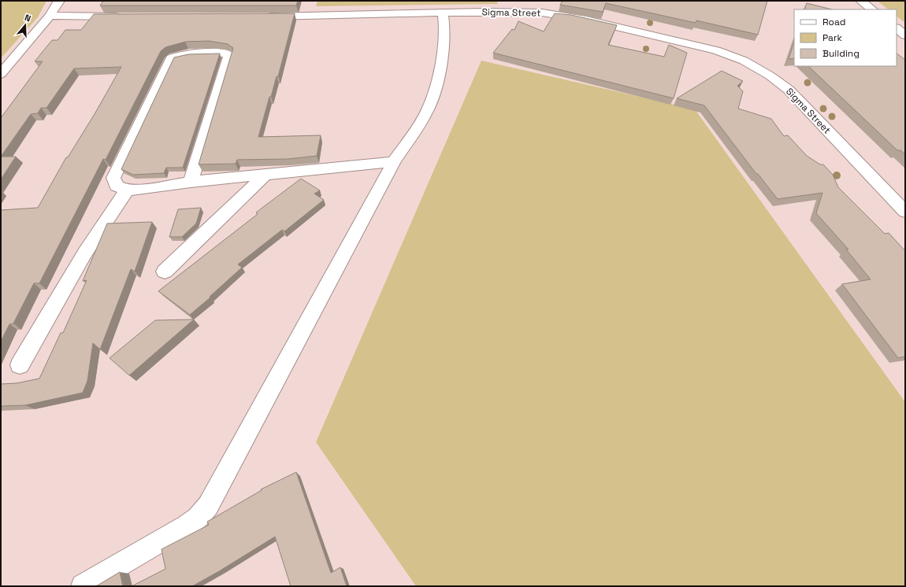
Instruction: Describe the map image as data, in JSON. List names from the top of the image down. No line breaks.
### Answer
{"streets":{"street":["Sigma Street"]},"legend":["Road","Park","Building"],"north":"top"}
